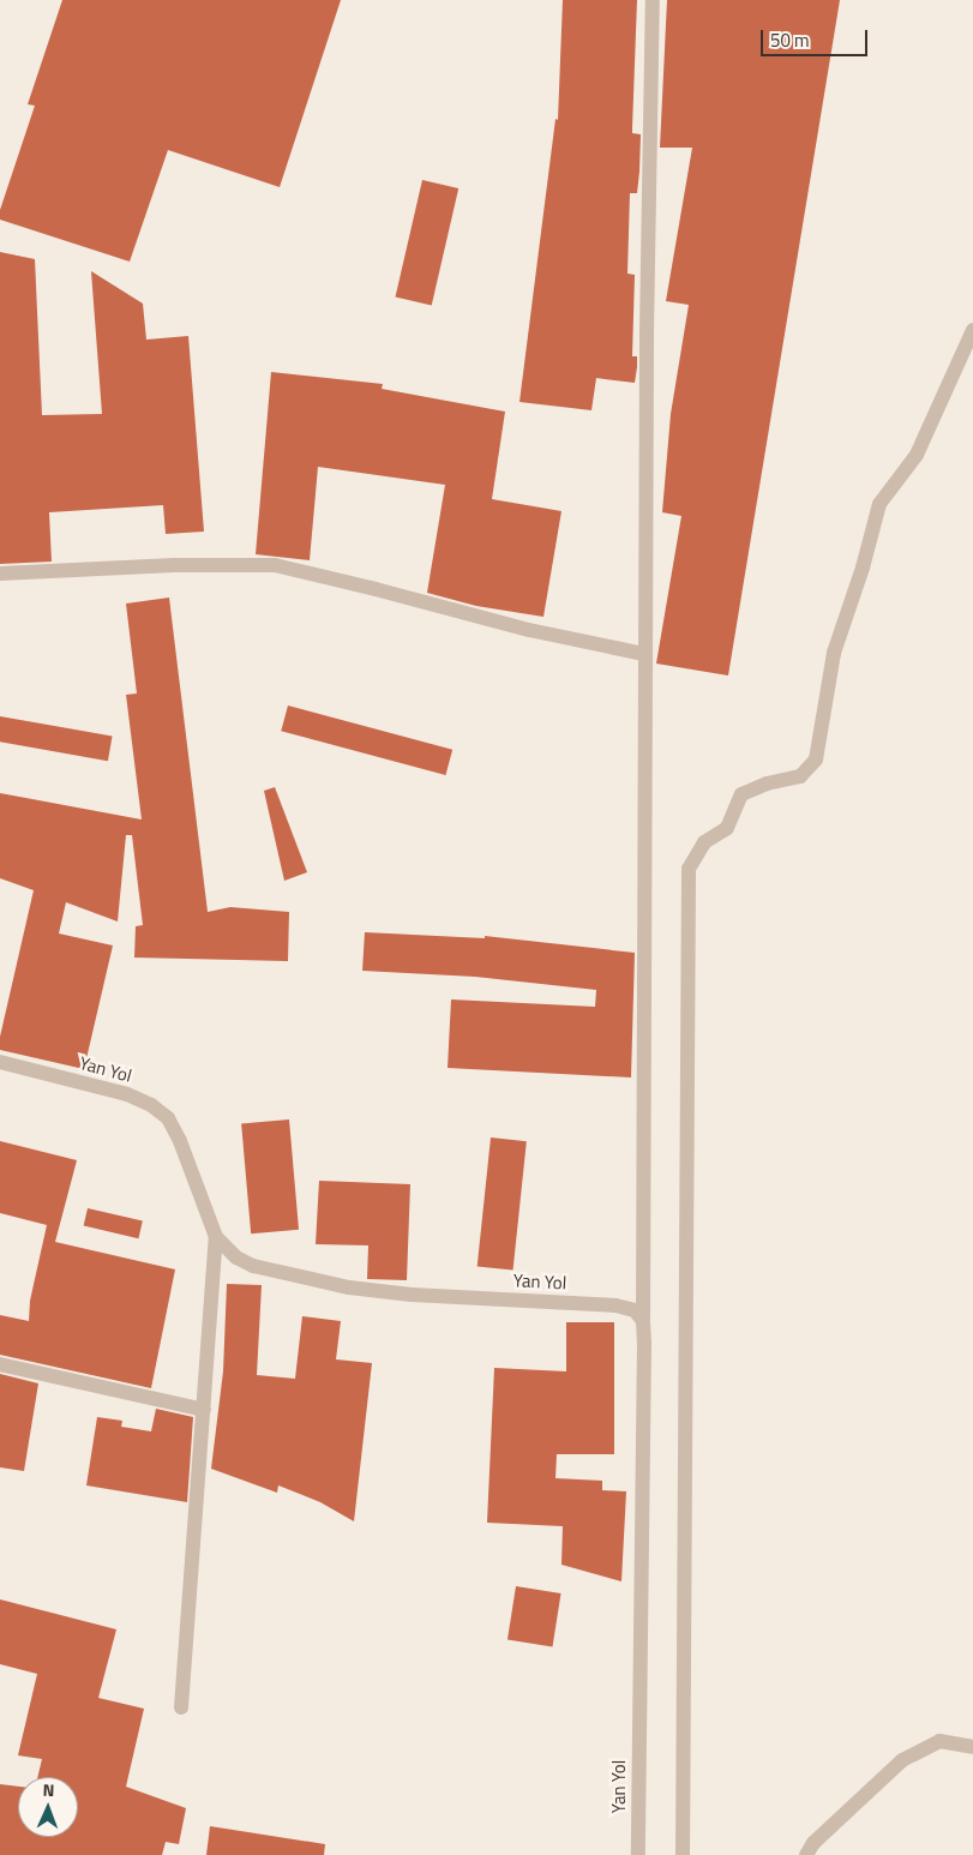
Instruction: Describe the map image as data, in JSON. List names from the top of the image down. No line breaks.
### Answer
{"streets":{"street":["Yan Yol"]},"scale_bar":"50 m","north":"top"}
